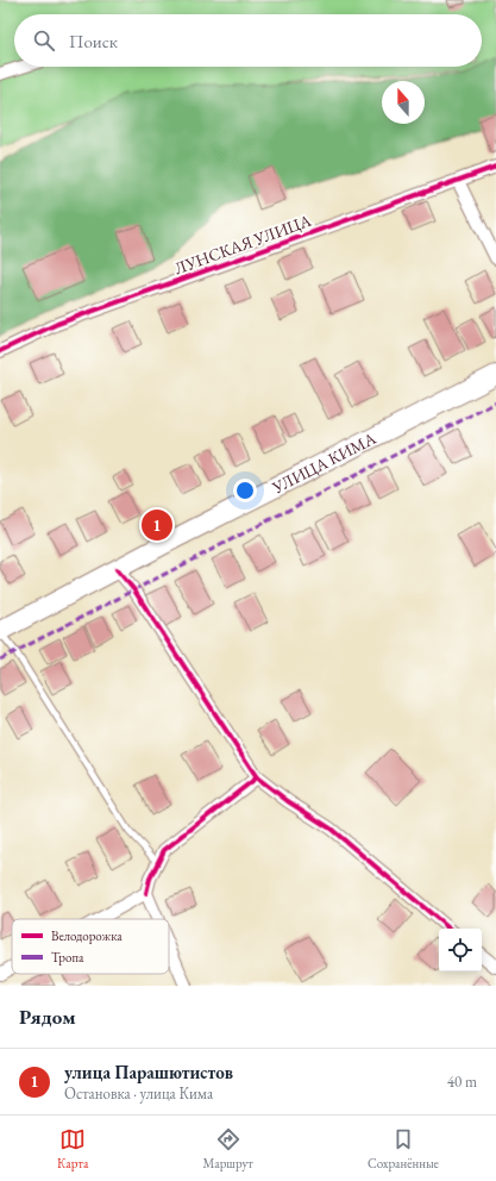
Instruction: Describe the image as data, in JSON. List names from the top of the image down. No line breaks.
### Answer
{"streets":{"main road":["УЛИЦА КИМА"],"street":["ЛУНСКАЯ УЛИЦА"]},"legend":["Велодорожка","Тропа"],"north":"top","page":{"search":"Поиск","pins":"1","heading":"Рядом","list":[{"mark":"1","name":"улица Парашютистов","note":"Остановка · улица Кима","value":"40 m"}],"nav":["Карта","Маршрут","Сохранённые"]}}
